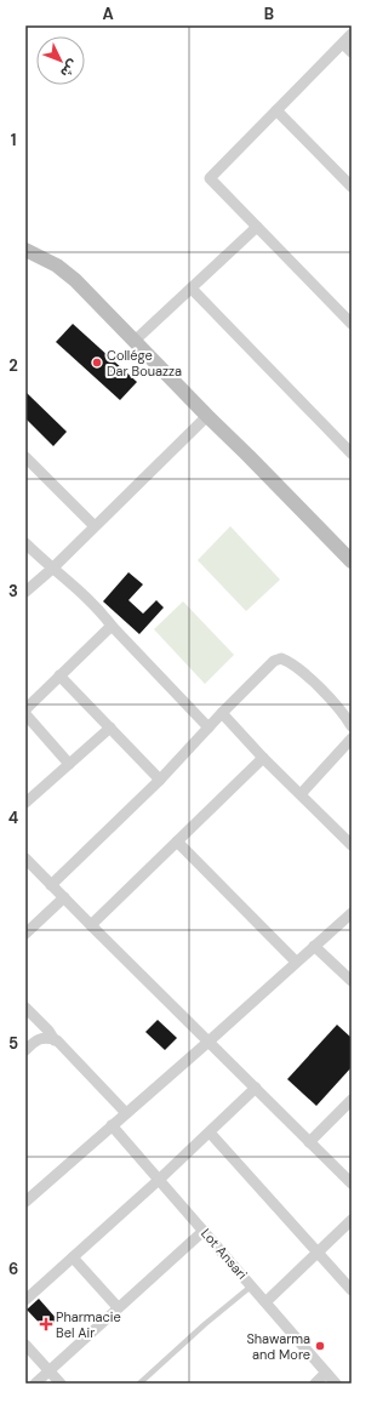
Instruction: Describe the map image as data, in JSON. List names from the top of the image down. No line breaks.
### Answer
{"streets":{"street":["Lot Ansari"]},"places":{"other":["Collége Dar Bouazza","Shawarma and More"],"health":["Pharmacie Bel Air"]},"north":"bottom right","grid":{"columns":["A","B"],"rows":["1","2","3","4","5","6"]}}
